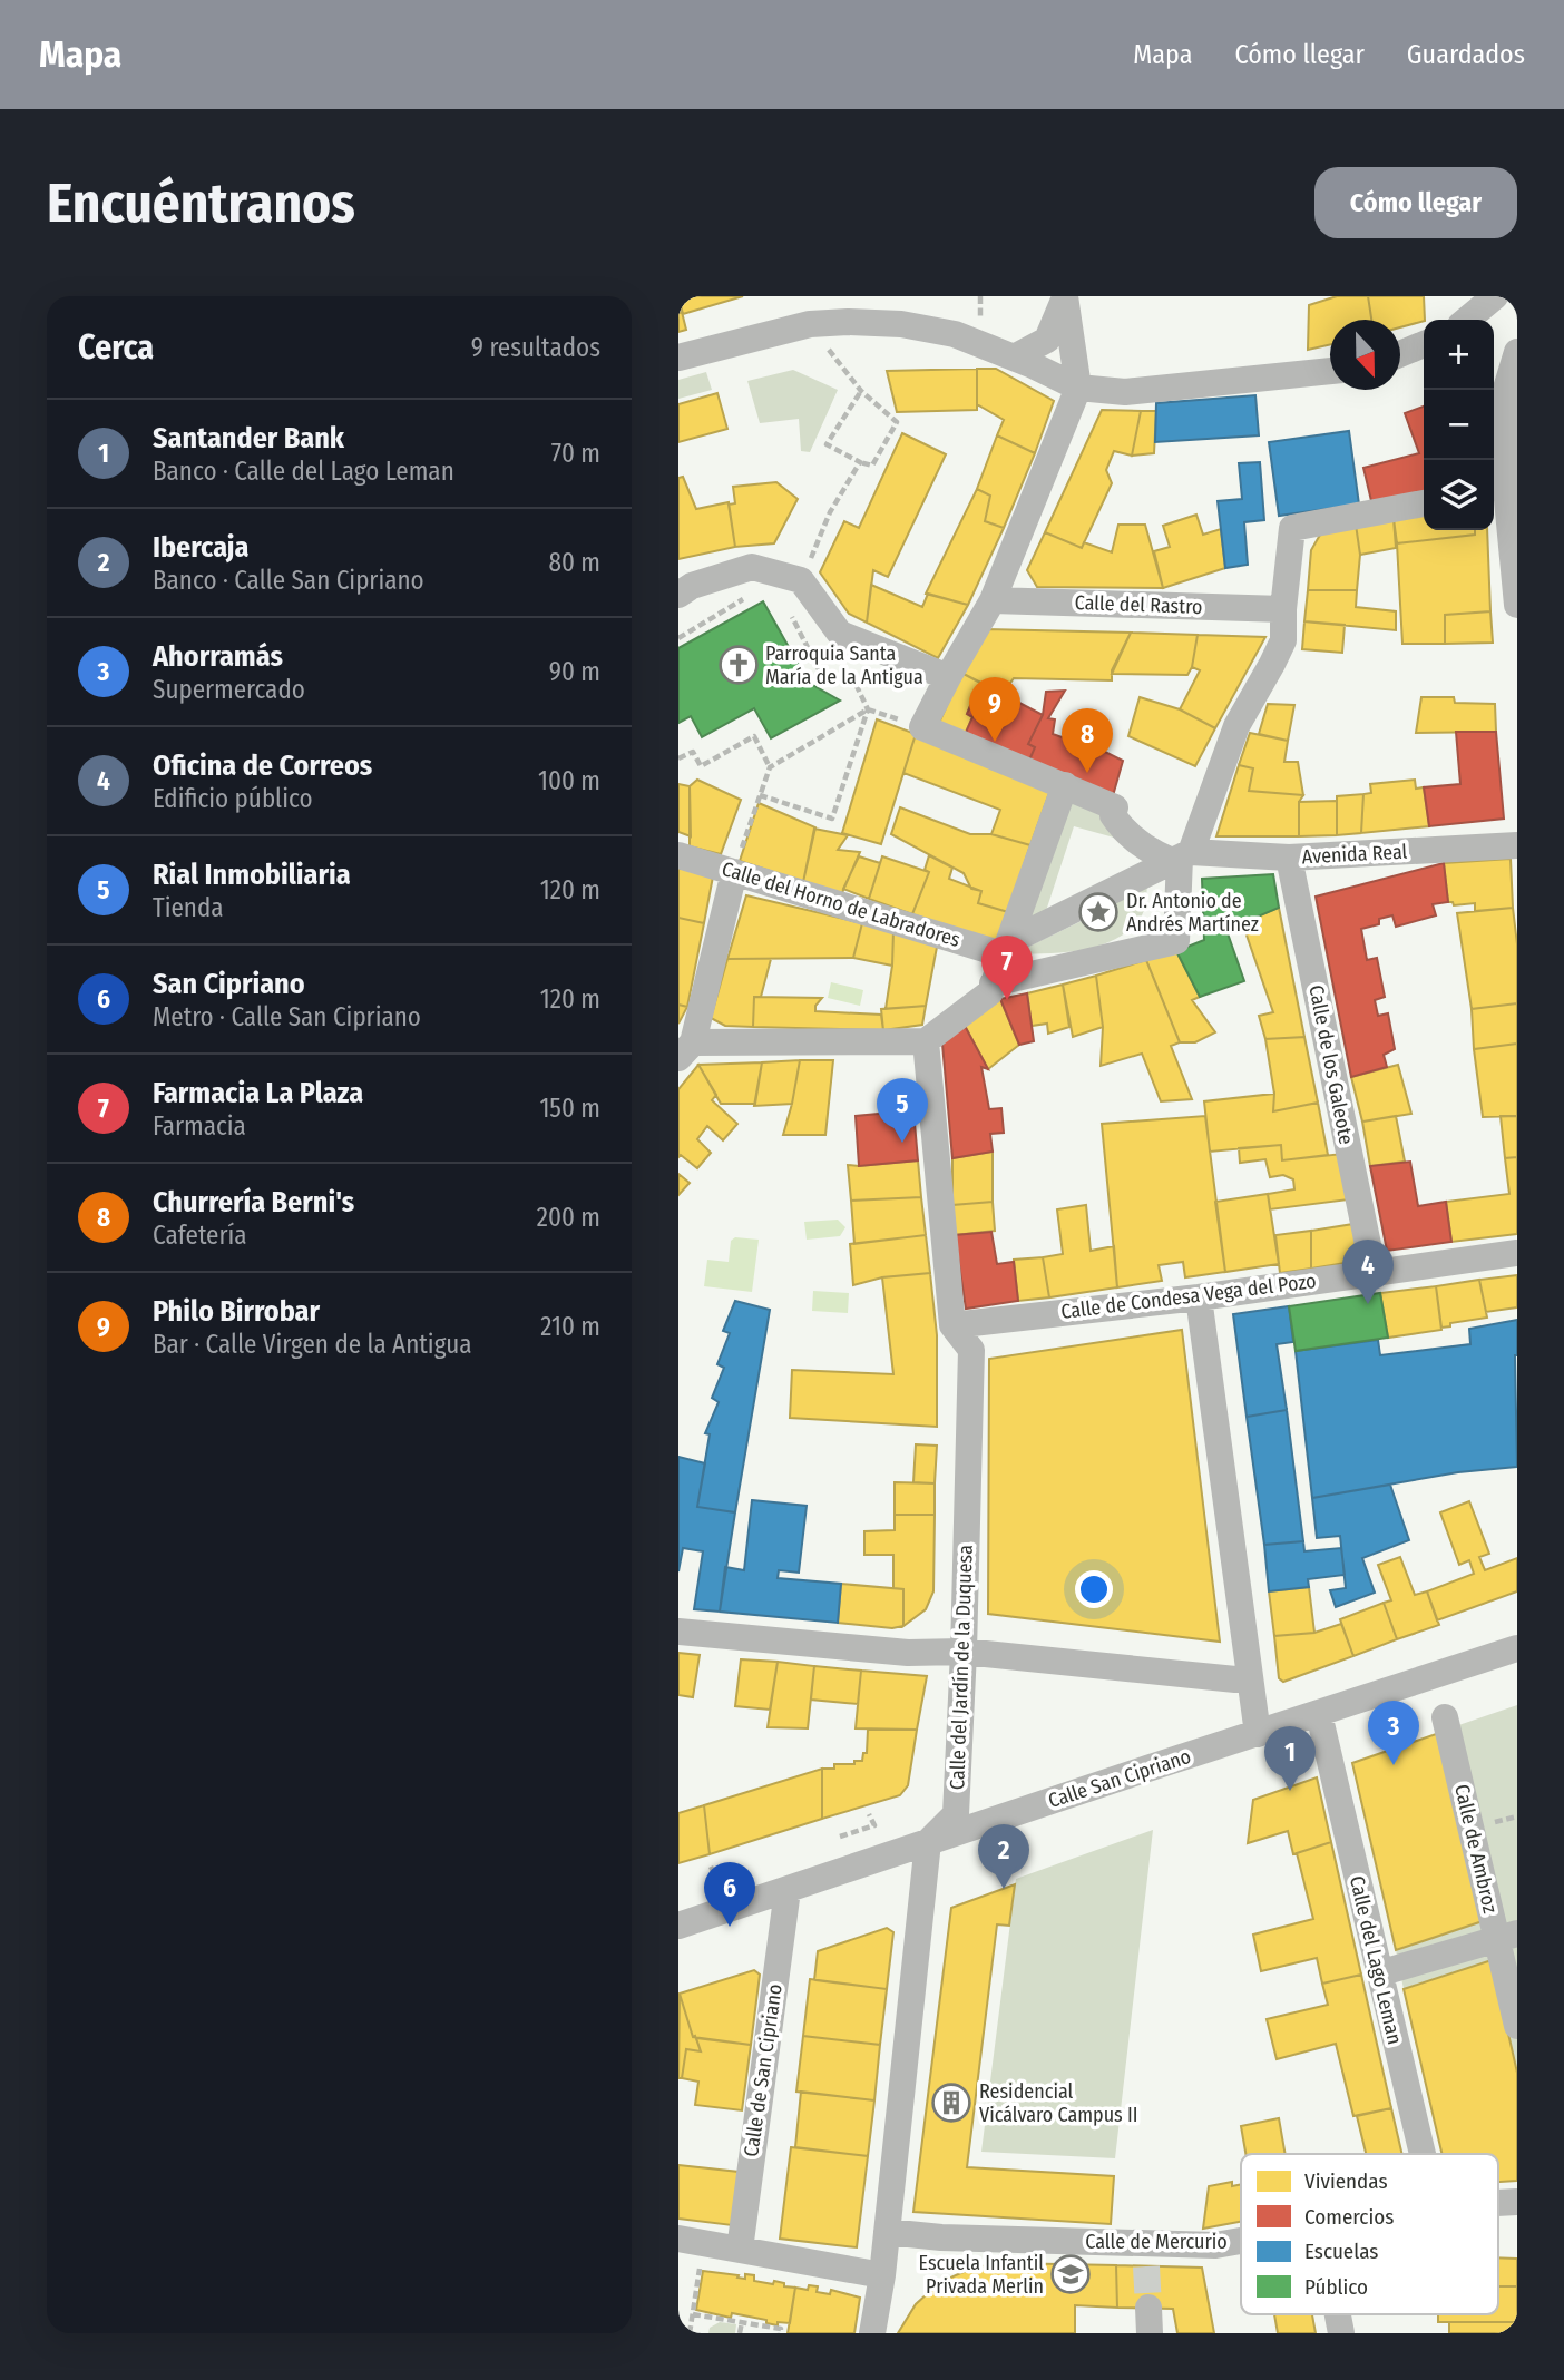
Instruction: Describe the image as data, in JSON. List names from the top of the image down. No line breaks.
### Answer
{"streets":{"street":["Calle del Rastro","Avenida Real","Calle del Horno de Labradores","Calle de los Galeote","Calle de Condesa Vega del Pozo","Calle del Jardín de la Duquesa","Calle San Cipriano","Calle de Ambroz","Calle del Lago Leman","Calle de San Cipriano","Calle de Mercurio"]},"crossings":[["Avenida Real","Calle de los Galeote"],["Calle de los Galeote","Calle de Condesa Vega del Pozo"],["Calle de Condesa Vega del Pozo","Calle del Jardín de la Duquesa"],["Calle del Jardín de la Duquesa","Calle San Cipriano"],["Calle San Cipriano","Calle del Lago Leman"],["Calle San Cipriano","Calle de San Cipriano"]],"places":{"church":["Parroquia Santa María de la Antigua"],"place":["Dr. Antonio de Andrés Martínez"],"building":["Residencial Vicálvaro Campus II"],"school or university":["Escuela Infantil Privada Merlin"]},"legend":["Viviendas","Comercios","Escuelas","Público"],"north":"bottom","page":{"header":"Mapa","nav":["Mapa","Cómo llegar","Guardados"],"buttons":"Cómo llegar","title":"Encuéntranos","heading":["Cerca","9 resultados"],"map_buttons":["+","−"],"list":[{"mark":"1","name":"Santander Bank","note":"Banco · Calle del Lago Leman","value":"70 m"},{"mark":"2","name":"Ibercaja","note":"Banco · Calle San Cipriano","value":"80 m"},{"mark":"3","name":"Ahorramás","note":"Supermercado","value":"90 m"},{"mark":"4","name":"Oficina de Correos","note":"Edificio público","value":"100 m"},{"mark":"5","name":"Rial Inmobiliaria","note":"Tienda","value":"120 m"},{"mark":"6","name":"San Cipriano","note":"Metro · Calle San Cipriano","value":"120 m"},{"mark":"7","name":"Farmacia La Plaza","note":"Farmacia","value":"150 m"},{"mark":"8","name":"Churrería Berni's","note":"Cafetería","value":"200 m"},{"mark":"9","name":"Philo Birrobar","note":"Bar · Calle Virgen de la Antigua","value":"210 m"}],"pins":["9","8","7","5","4","3","1","2","6"]}}
